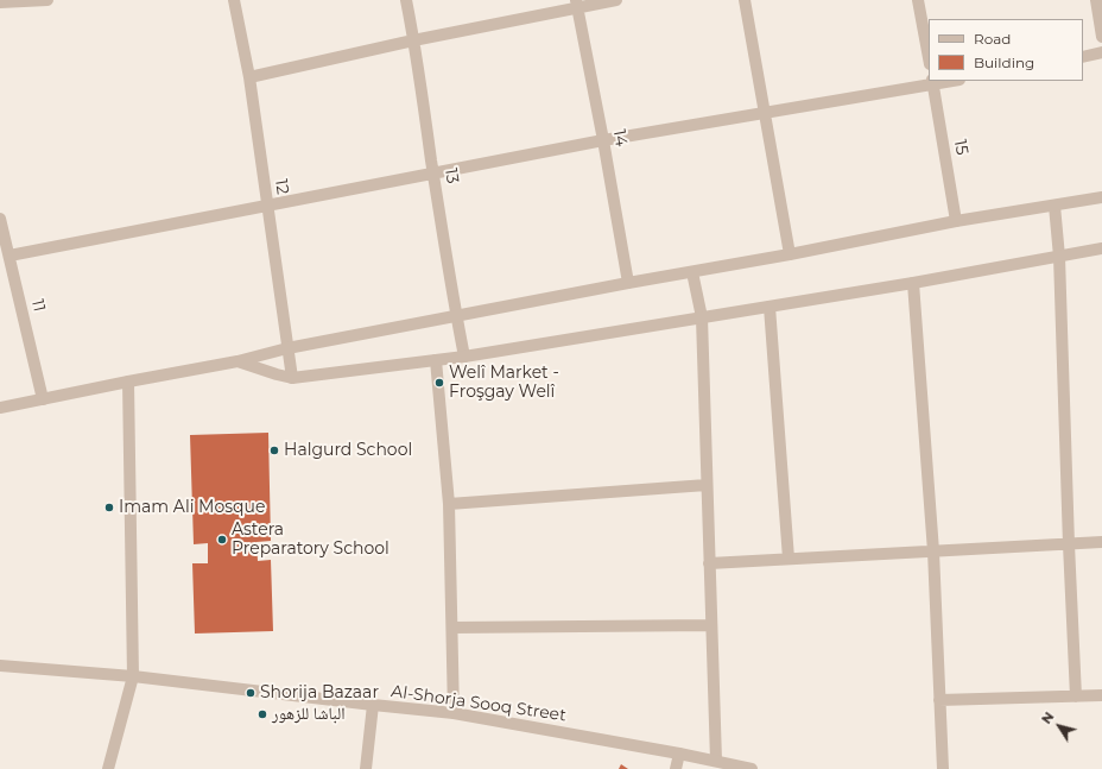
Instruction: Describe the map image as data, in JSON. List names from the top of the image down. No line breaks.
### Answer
{"streets":{"street":["14","15","13","12","11","Al-Shorja Sooq Street"]},"places":["Welî Market - Froşgay Welî","Halgurd School","Imam Ali Mosque","Astera Preparatory School","Shorija Bazaar","الباشا للزهور"],"legend":["Road","Building"],"north":"top left"}
